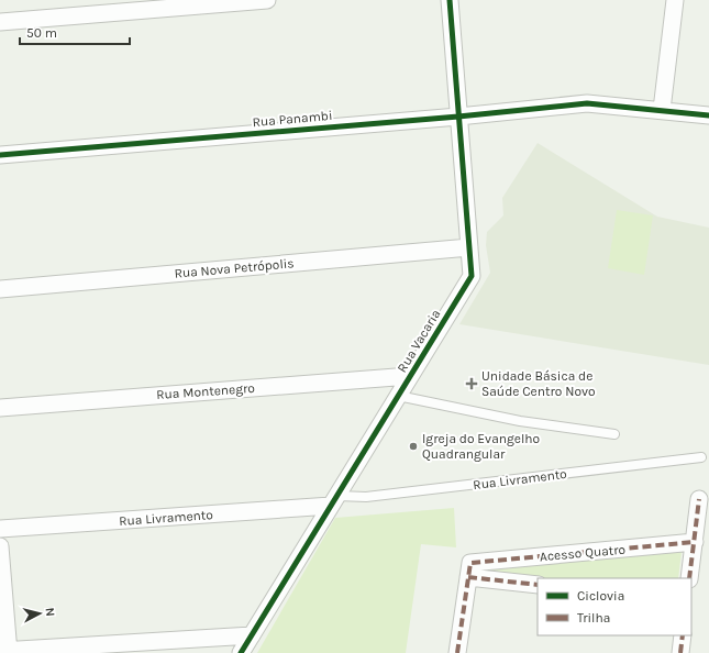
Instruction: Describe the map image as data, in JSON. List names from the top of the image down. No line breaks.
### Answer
{"streets":{"street":["Rua Panambi","Rua Nova Petrópolis","Rua Vacaria","Rua Montenegro","Rua Livramento","Acesso Quatro"]},"crossings":[["Rua Panambi","Rua Vacaria"],["Rua Nova Petrópolis","Rua Vacaria"],["Rua Vacaria","Rua Montenegro"],["Rua Vacaria","Rua Livramento"]],"places":{"health":["Unidade Básica de Saúde Centro Novo"],"other":["Igreja do Evangelho Quadrangular"]},"legend":["Ciclovia","Trilha"],"scale_bar":"50 m","north":"right"}
